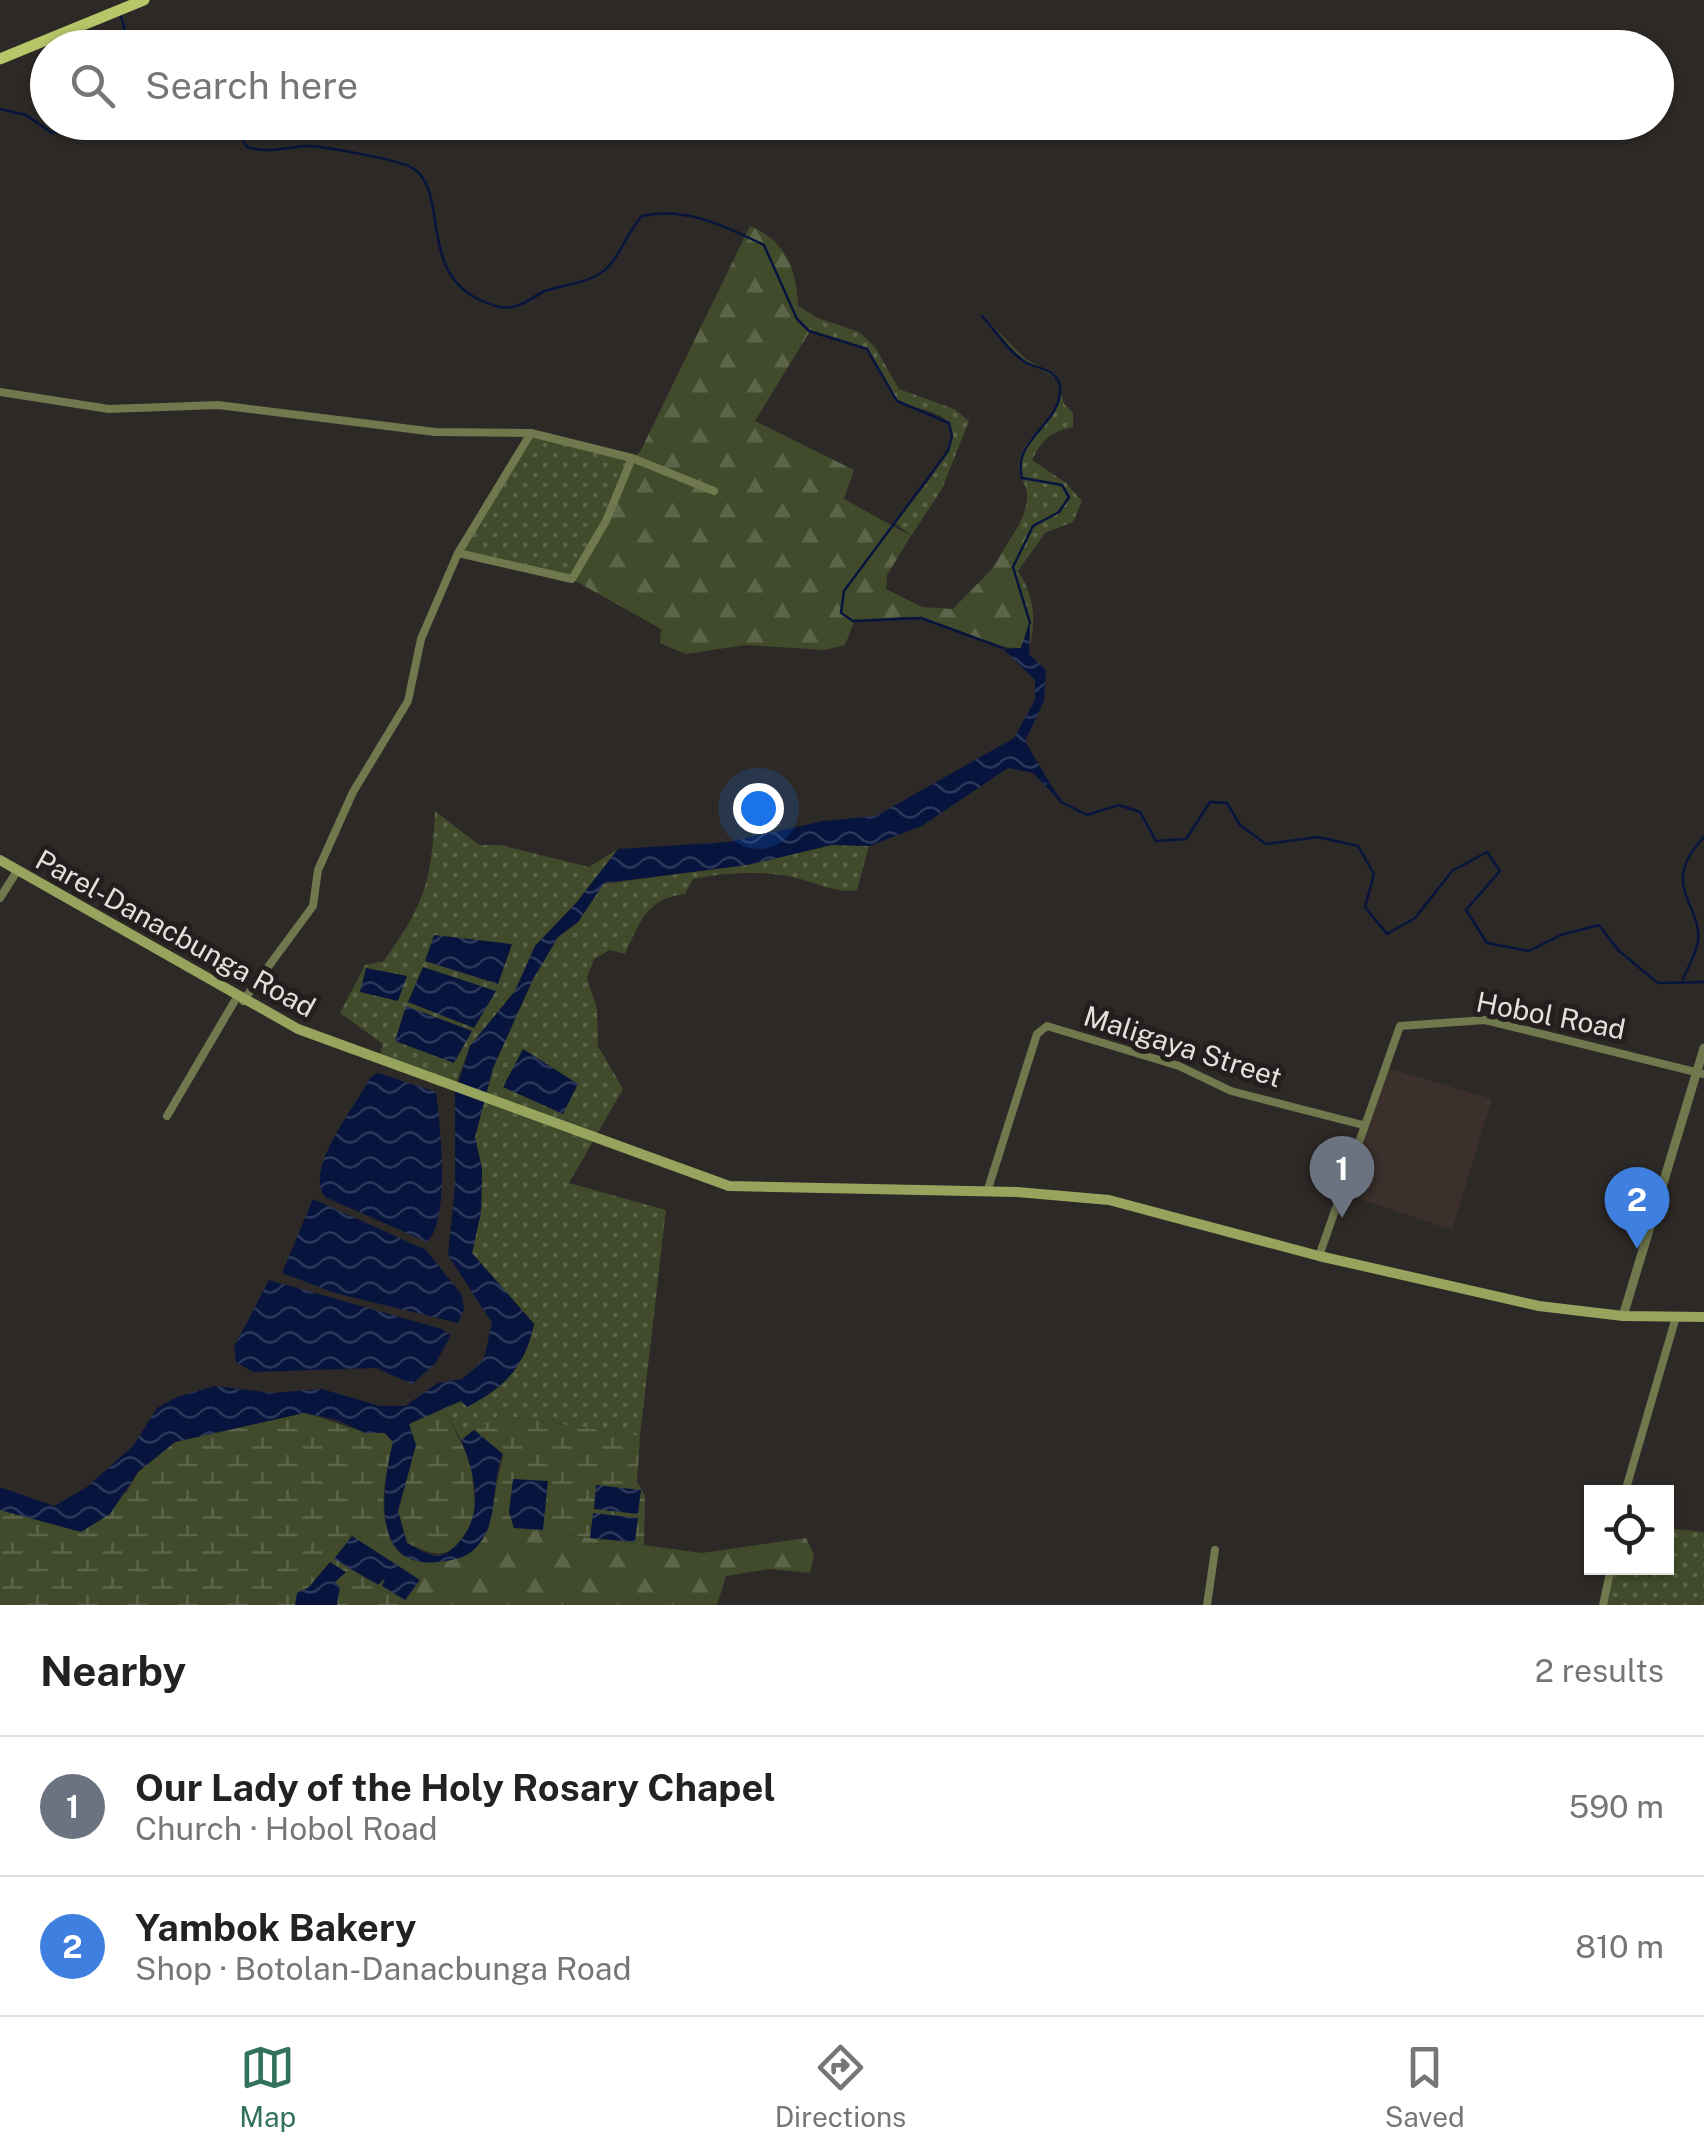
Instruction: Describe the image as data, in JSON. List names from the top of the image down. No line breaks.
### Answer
{"streets":{"main road":["Parel-Danacbunga Road"],"street":["Hobol Road","Maligaya Street"]},"crossings":[["Parel-Danacbunga Road","Hobol Road"],["Parel-Danacbunga Road","Maligaya Street"],["Hobol Road","Maligaya Street"]],"page":{"search":"Search here","pins":["1","2"],"heading":["Nearby","2 results"],"list":[{"mark":"1","name":"Our Lady of the Holy Rosary Chapel","note":"Church · Hobol Road","value":"590 m"},{"mark":"2","name":"Yambok Bakery","note":"Shop · Botolan-Danacbunga Road","value":"810 m"}],"nav":["Map","Directions","Saved"]}}
